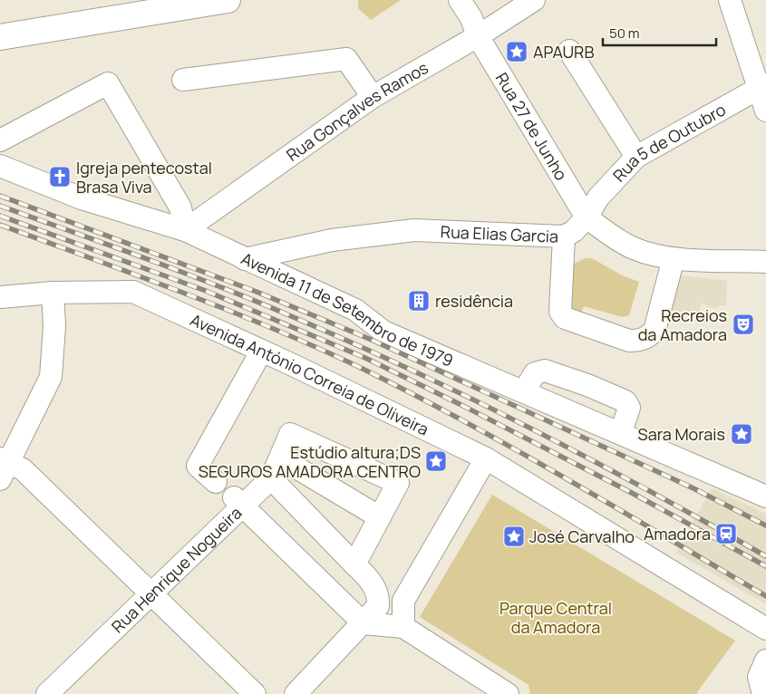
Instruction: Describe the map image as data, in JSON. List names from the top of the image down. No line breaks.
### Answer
{"streets":{"street":["Rua Gonçalves Ramos","Rua 27 de Junho","Rua 5 de Outubro","Rua Elias Garcia","Avenida 11 de Setembro de 1979","Avenida António Correia de Oliveira","Rua Henrique Nogueira"]},"crossings":[["Rua Gonçalves Ramos","Rua 27 de Junho"],["Rua Gonçalves Ramos","Avenida 11 de Setembro de 1979"],["Rua 27 de Junho","Rua 5 de Outubro"],["Rua 27 de Junho","Rua Elias Garcia"],["Rua 5 de Outubro","Rua Elias Garcia"],["Rua Elias Garcia","Avenida 11 de Setembro de 1979"]],"parks":["Parque Central da Amadora"],"places":{"place":["APAURB","Sara Morais","Estúdio altura;DS SEGUROS AMADORA CENTRO","José Carvalho"],"church":["Igreja pentecostal Brasa Viva"],"building":["residência"],"theatre":["Recreios da Amadora"],"station":["Amadora"]},"scale_bar":"50 m"}
